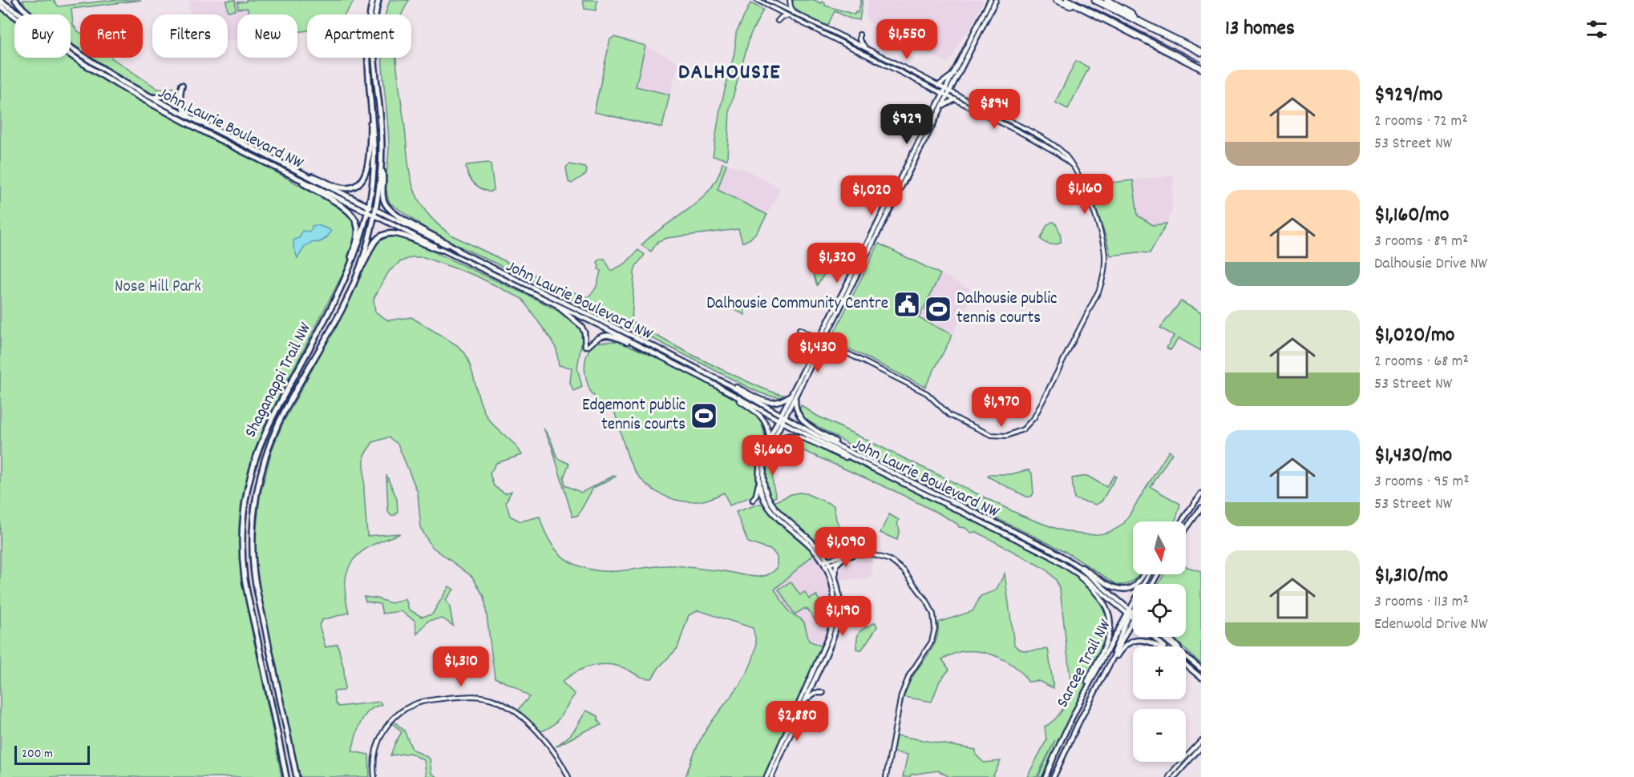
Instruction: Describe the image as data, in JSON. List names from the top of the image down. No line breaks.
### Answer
{"streets":{"main road":["John Laurie Boulevard NW","Shaganappi Trail NW","Sarcee Trail NW"]},"crossings":[["John Laurie Boulevard NW","Shaganappi Trail NW"],["John Laurie Boulevard NW","Sarcee Trail NW"]],"districts":["DALHOUSIE"],"parks":["Nose Hill Park"],"places":{"public building":["Dalhousie Community Centre"],"sports":["Dalhousie public tennis courts","Edgemont public tennis courts"]},"scale_bar":"200 m","north":"bottom","page":{"heading":"13 homes","chip":["Buy","Rent","Filters","New","Apartment"],"price":["$1,550","$894","$929","$1,160","$1,020","$1,320","$1,430","$1,970","$1,660","$1,090","$1,190","$1,310","$2,880"],"list":[{"name":"$929/mo","note":"2 rooms · 72 m² · 53 Street NW"},{"name":"$1,160/mo","note":"3 rooms · 89 m² · Dalhousie Drive NW"},{"name":"$1,020/mo","note":"2 rooms · 68 m² · 53 Street NW"},{"name":"$1,430/mo","note":"3 rooms · 95 m² · 53 Street NW"},{"name":"$1,310/mo","note":"3 rooms · 113 m² · Edenwold Drive NW"}],"map_buttons":["+","−"],"scale":"200 m"}}
